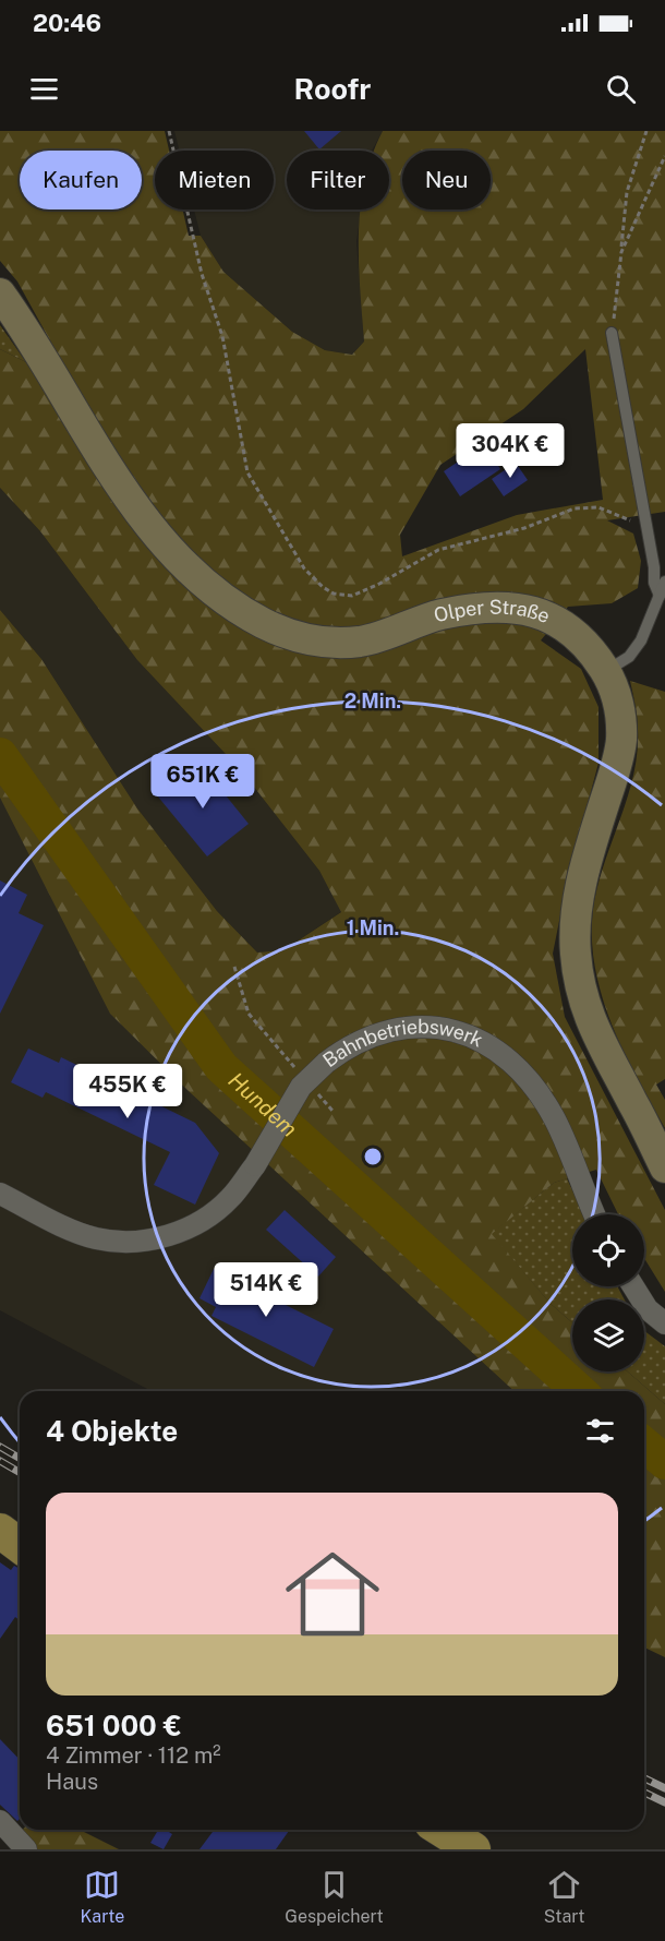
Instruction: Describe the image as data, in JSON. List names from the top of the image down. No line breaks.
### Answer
{"streets":{"main road":["Olper Straße"],"street":["Bahnbetriebswerk"]},"water":["Hundem"],"page":{"status":"20:46","header":"Roofr","chip":["Kaufen","Mieten","Filter","Neu"],"price":["304K €","651K €","455K €","514K €"],"heading":"4 Objekte","list":[{"name":"651 000 €","note":"4 Zimmer · 112 m² · Haus"}],"tabs":["Karte","Gespeichert","Start"]},"rings":["2 Min.","1 Min."]}
